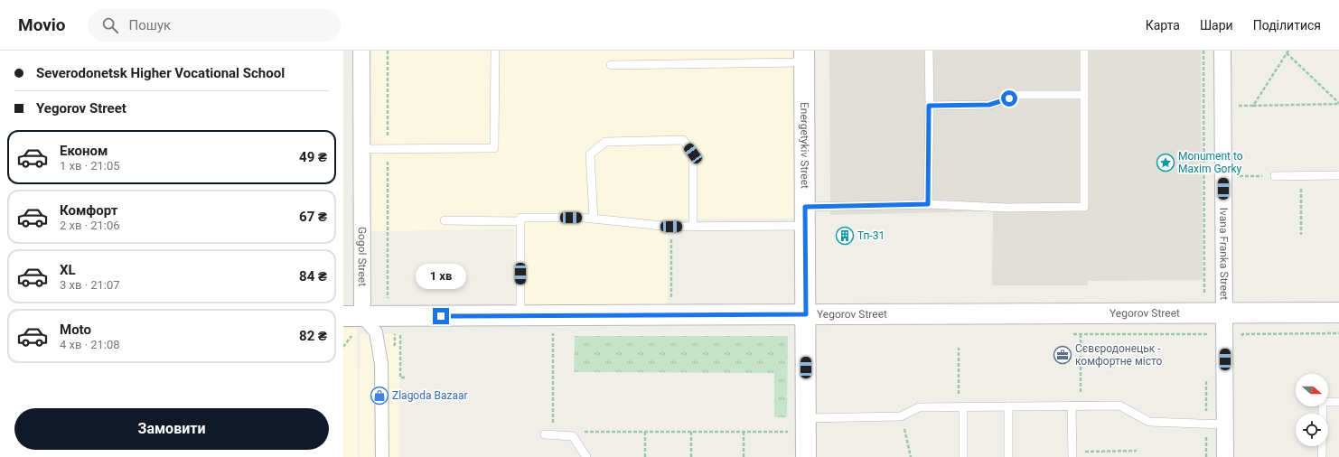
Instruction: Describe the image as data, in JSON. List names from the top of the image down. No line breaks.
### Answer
{"streets":{"street":["Energetykiv Street","Ivana Franka Street","Gogol Street","Yegorov Street"]},"crossings":[["Energetykiv Street","Yegorov Street"],["Ivana Franka Street","Yegorov Street"],["Gogol Street","Yegorov Street"]],"places":{"place":["Monument to Maxim Gorky"],"building":["Тп-31"],"office":["Сєвєродонецьк - комфортне місто"],"shop":["Zlagoda Bazaar"]},"north":"right","page":{"header":"Movio","search":"Пошук","nav":["Карта","Шари","Поділитися"],"banner":["Severodonetsk Higher Vocational School","Yegorov Street"],"list":[{"name":"Економ","note":"1 хв · 21:05","value":"49 ₴"},{"name":"Комфорт","note":"2 хв · 21:06","value":"67 ₴"},{"name":"XL","note":"3 хв · 21:07","value":"84 ₴"},{"name":"Moto","note":"4 хв · 21:08","value":"82 ₴"}],"bubble":"1 хв","buttons":"Замовити"}}
